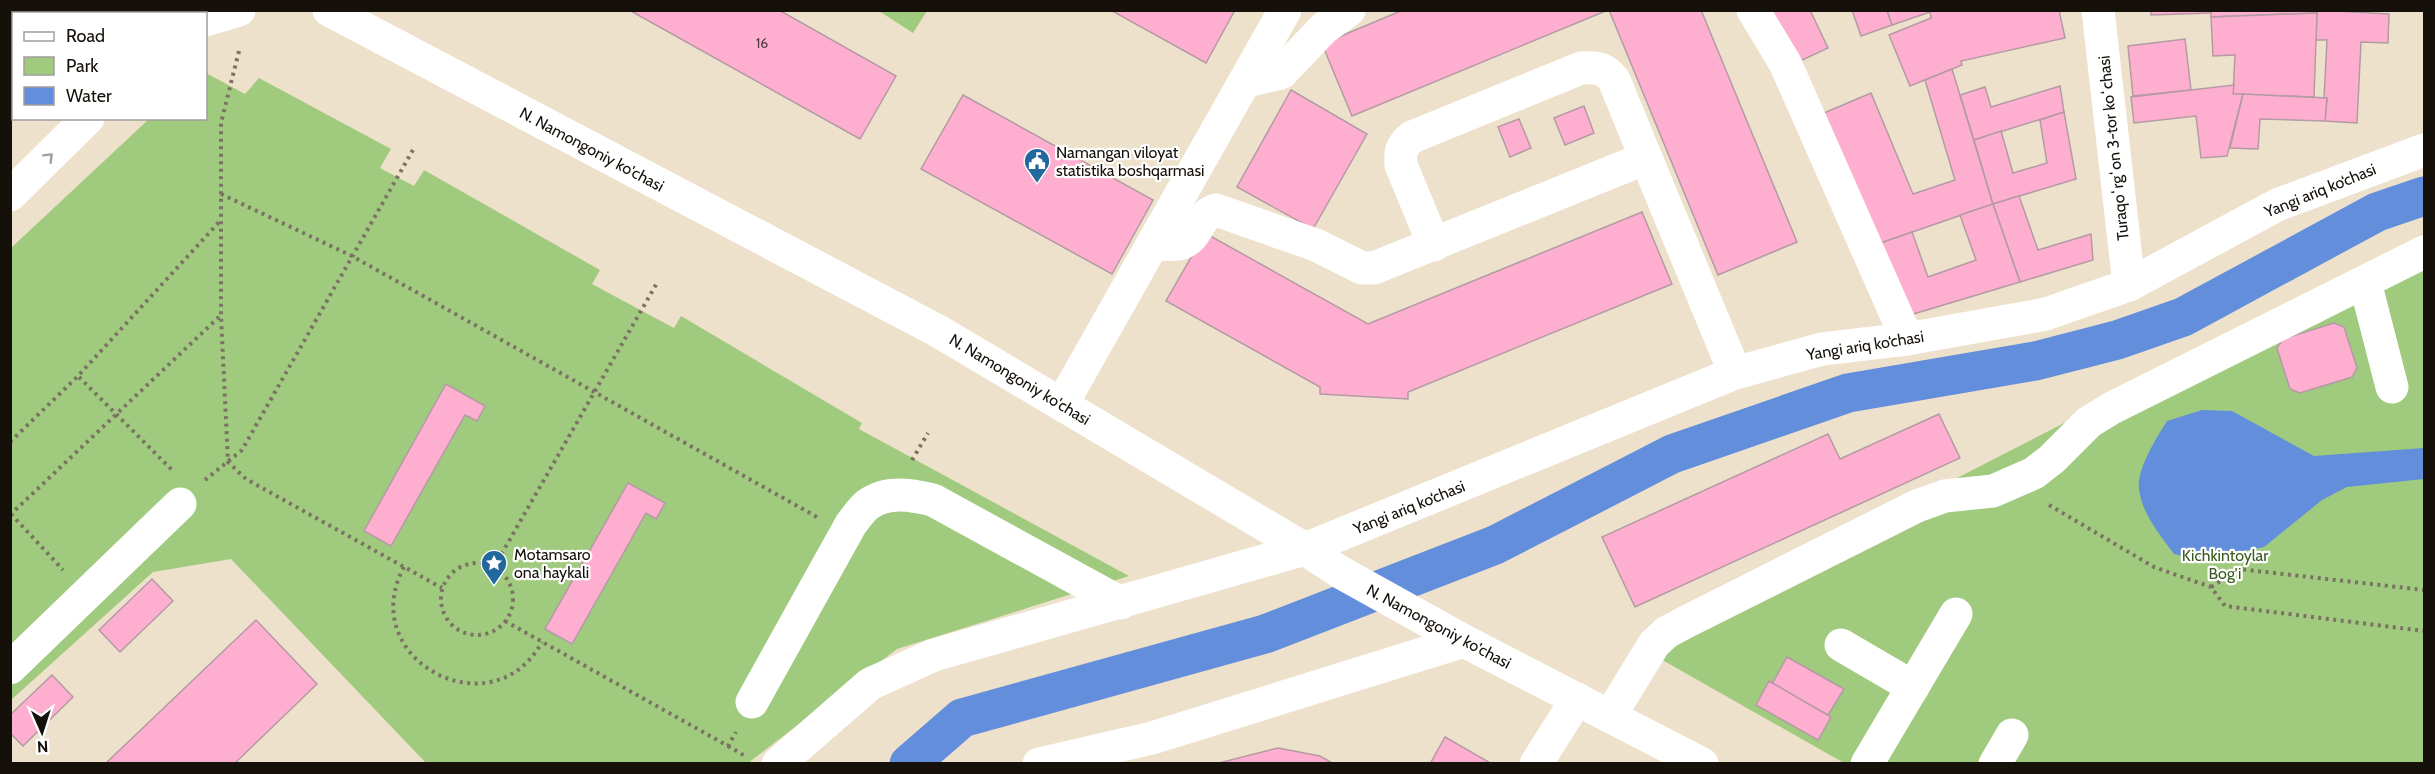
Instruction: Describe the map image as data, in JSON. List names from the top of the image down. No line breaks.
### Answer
{"streets":{"street":["Turaqoʻrgʻon 3-tor koʻchasi","N. Namongoniy ko'chasi","Yangi ariq ko‘chasi"]},"crossings":[["Turaqoʻrgʻon 3-tor koʻchasi","Yangi ariq ko‘chasi"],["N. Namongoniy ko'chasi","Yangi ariq ko‘chasi"]],"parks":["Kichkintoylar Bog'i"],"places":{"public building":["Namangan viloyat statistika boshqarmasi"],"place":["Motamsaro ona haykali"]},"house_numbers":["16"],"legend":["Road","Park","Water"],"north":"bottom"}
